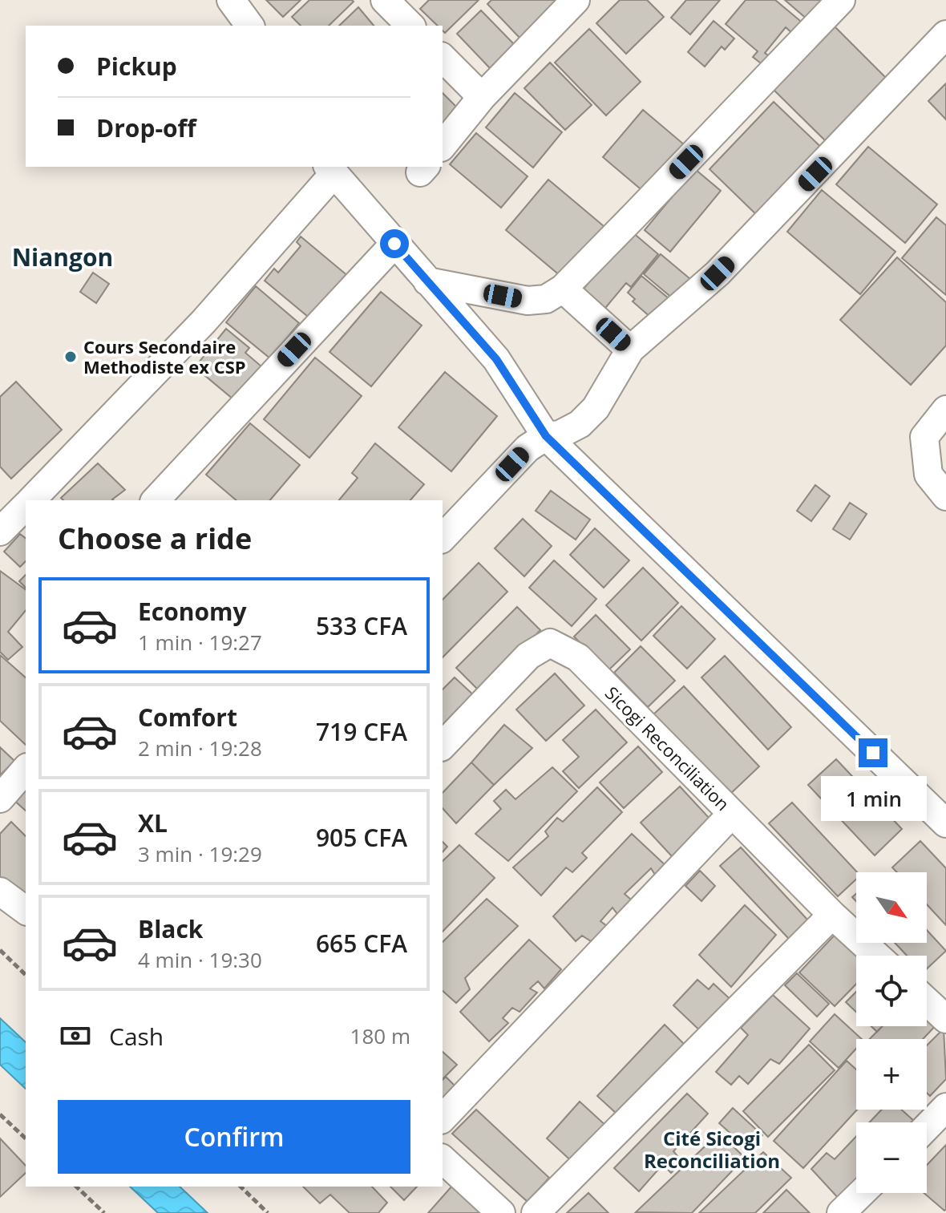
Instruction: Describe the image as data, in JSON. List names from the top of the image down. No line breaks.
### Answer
{"streets":{"street":["Sicogi Reconciliation"]},"districts":["Niangon","Cité Sicogi Reconciliation"],"places":["Cours Secondaire Methodiste ex CSP"],"north":"bottom right","page":{"banner":["Pickup","Drop-off"],"heading":"Choose a ride","list":[{"name":"Economy","note":"1 min · 19:27","value":"533 CFA"},{"name":"Comfort","note":"2 min · 19:28","value":"719 CFA"},{"name":"XL","note":"3 min · 19:29","value":"905 CFA"},{"name":"Black","note":"4 min · 19:30","value":"665 CFA"}],"bubble":"1 min","map_buttons":["+","−"],"pay":["Cash","180 m"],"buttons":"Confirm"}}
